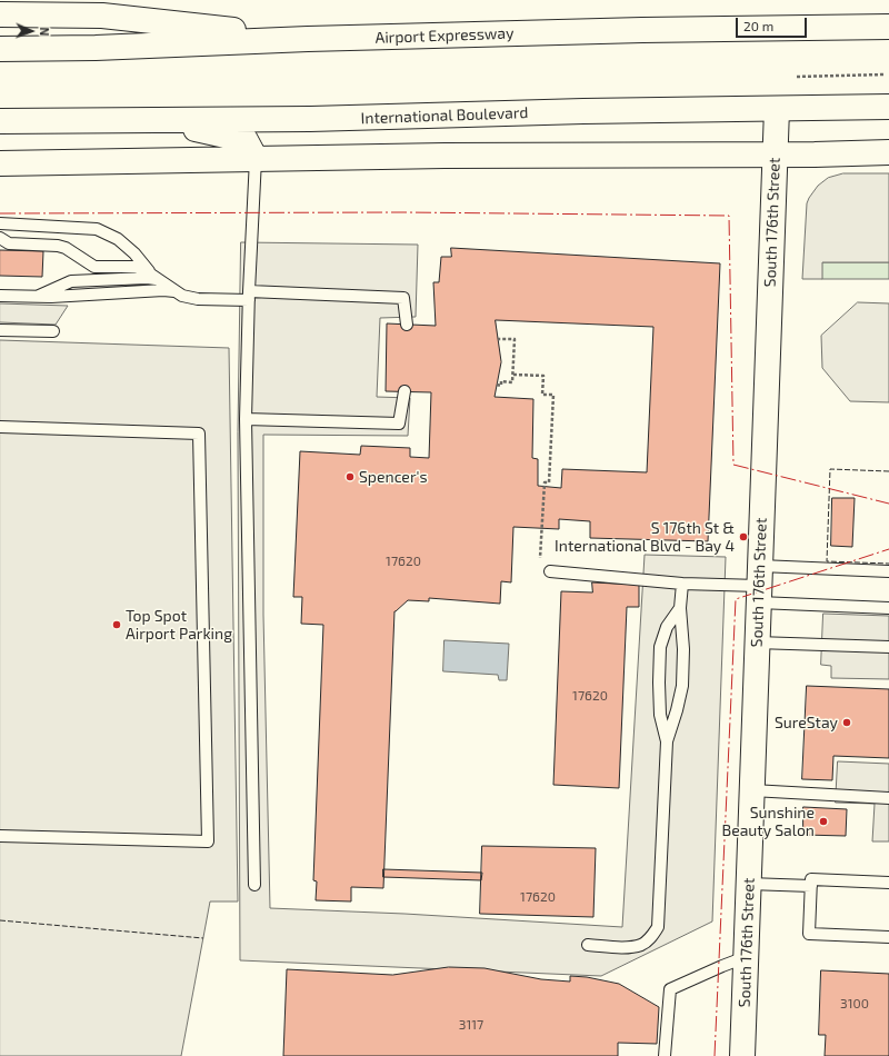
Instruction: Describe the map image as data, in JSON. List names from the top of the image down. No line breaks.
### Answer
{"streets":{"main road":["Airport Expressway","International Boulevard","South 176th Street"]},"crossings":[["International Boulevard","South 176th Street"]],"places":["Spencer's","S 176th St & International Blvd - Bay 4","Top Spot Airport Parking","SureStay","Sunshine Beauty Salon"],"house_numbers":["17620","17620","17620","3100","3117"],"scale_bar":"20 m","north":"right"}
